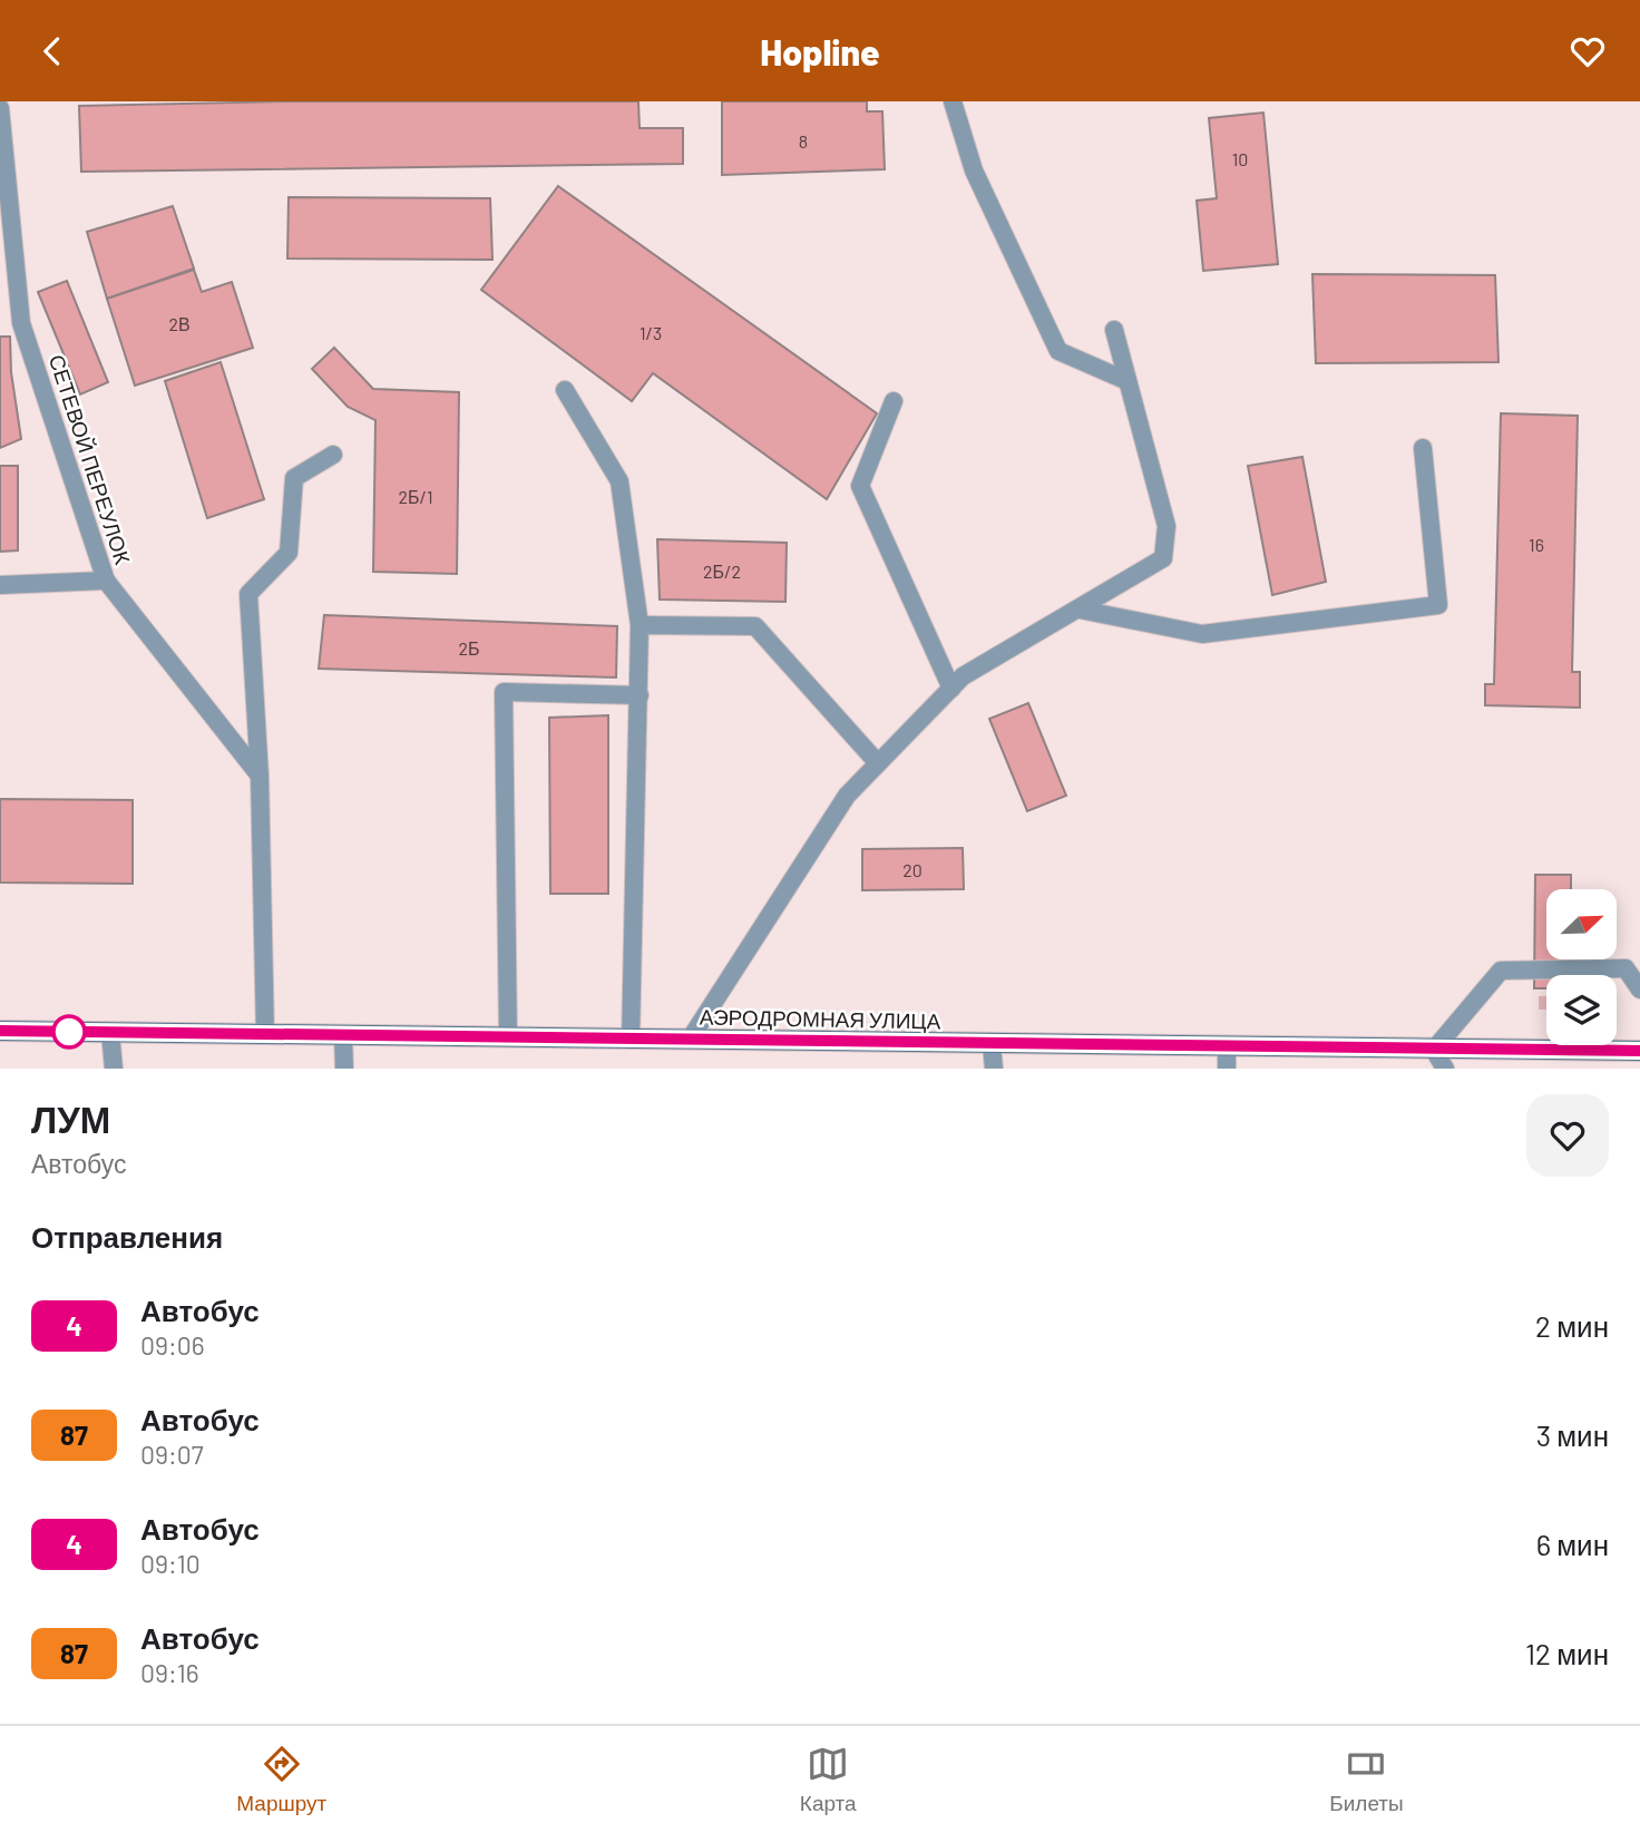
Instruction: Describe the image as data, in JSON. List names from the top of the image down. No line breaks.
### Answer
{"streets":{"street":["АЭРОДРОМНАЯ УЛИЦА"],"lane":["СЕТЕВОЙ ПЕРЕУЛОК"]},"lines":["bus line 4"],"house_numbers":["8","10","2В","1/3","2Б/1","16","2Б/2","2Б","20"],"north":"top right","page":{"header":"Hopline","heading":[["ЛУМ","Автобус"],"Отправления"],"list":[{"mark":"4","name":"Автобус","note":"09:06","value":"2 мин"},{"mark":"87","name":"Автобус","note":"09:07","value":"3 мин"},{"mark":"4","name":"Автобус","note":"09:10","value":"6 мин"},{"mark":"87","name":"Автобус","note":"09:16","value":"12 мин"}],"tabs":["Маршрут","Карта","Билеты"]}}
